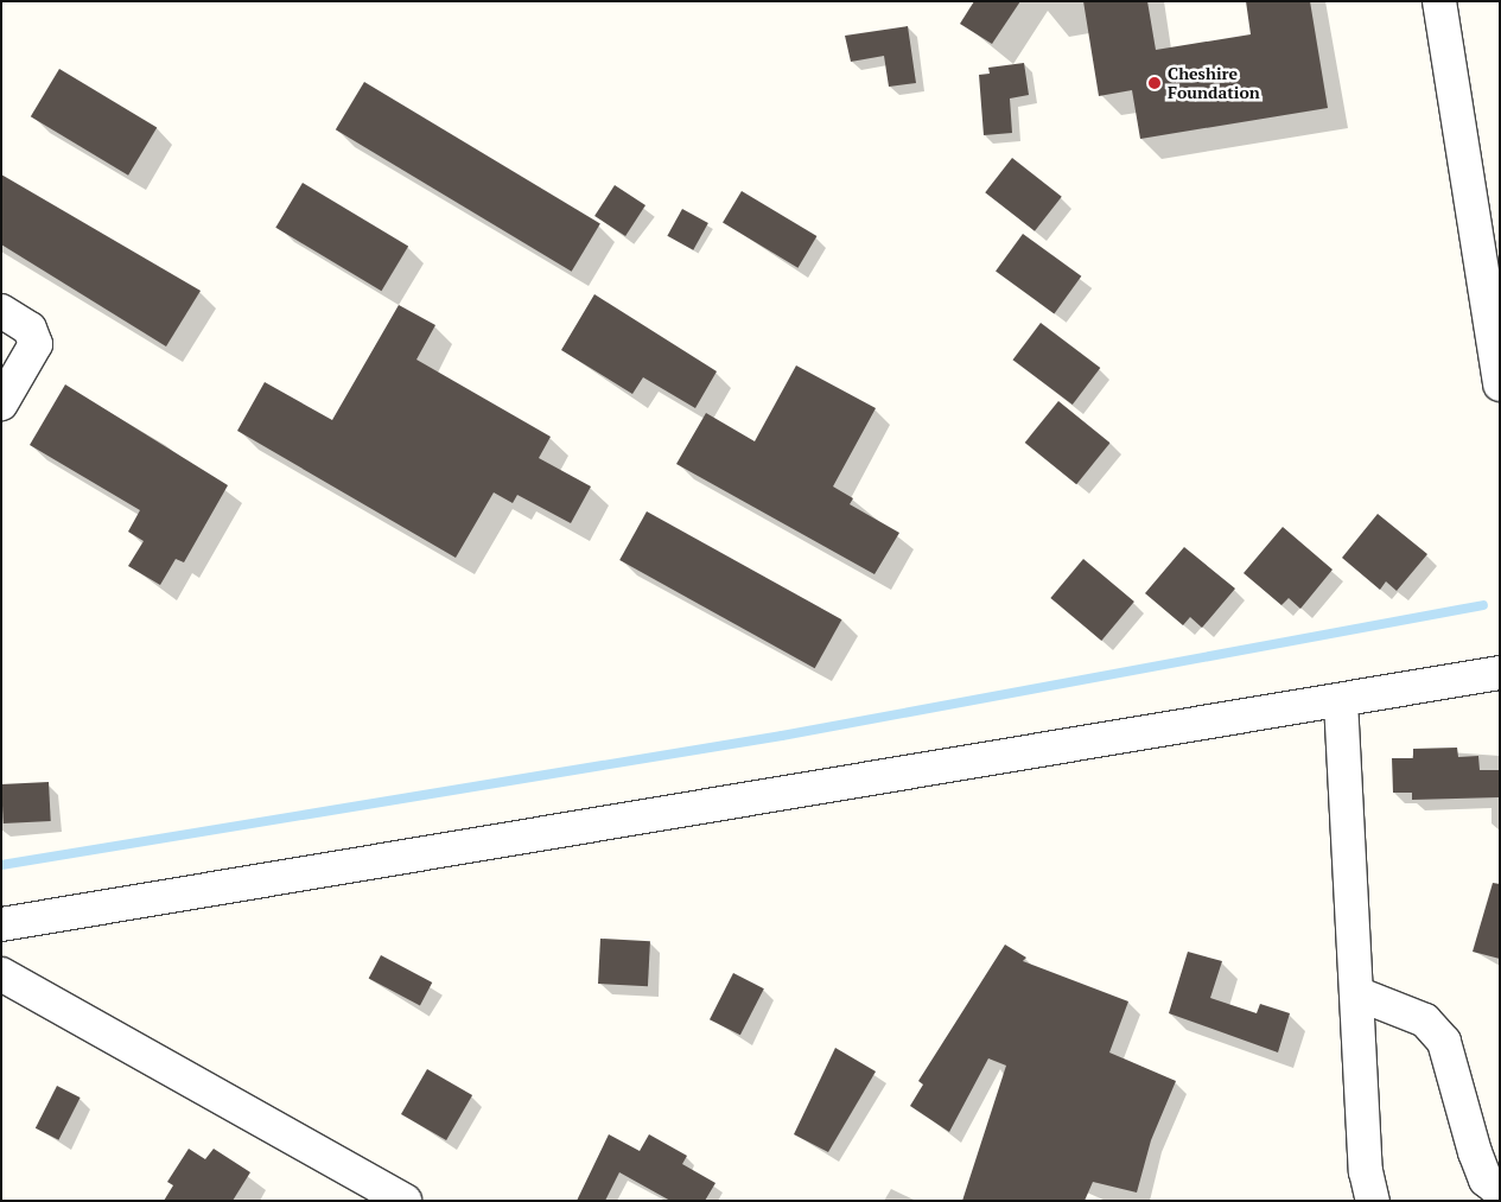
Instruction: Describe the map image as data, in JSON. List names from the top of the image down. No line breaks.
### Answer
{"places":["Cheshire Foundation"]}
